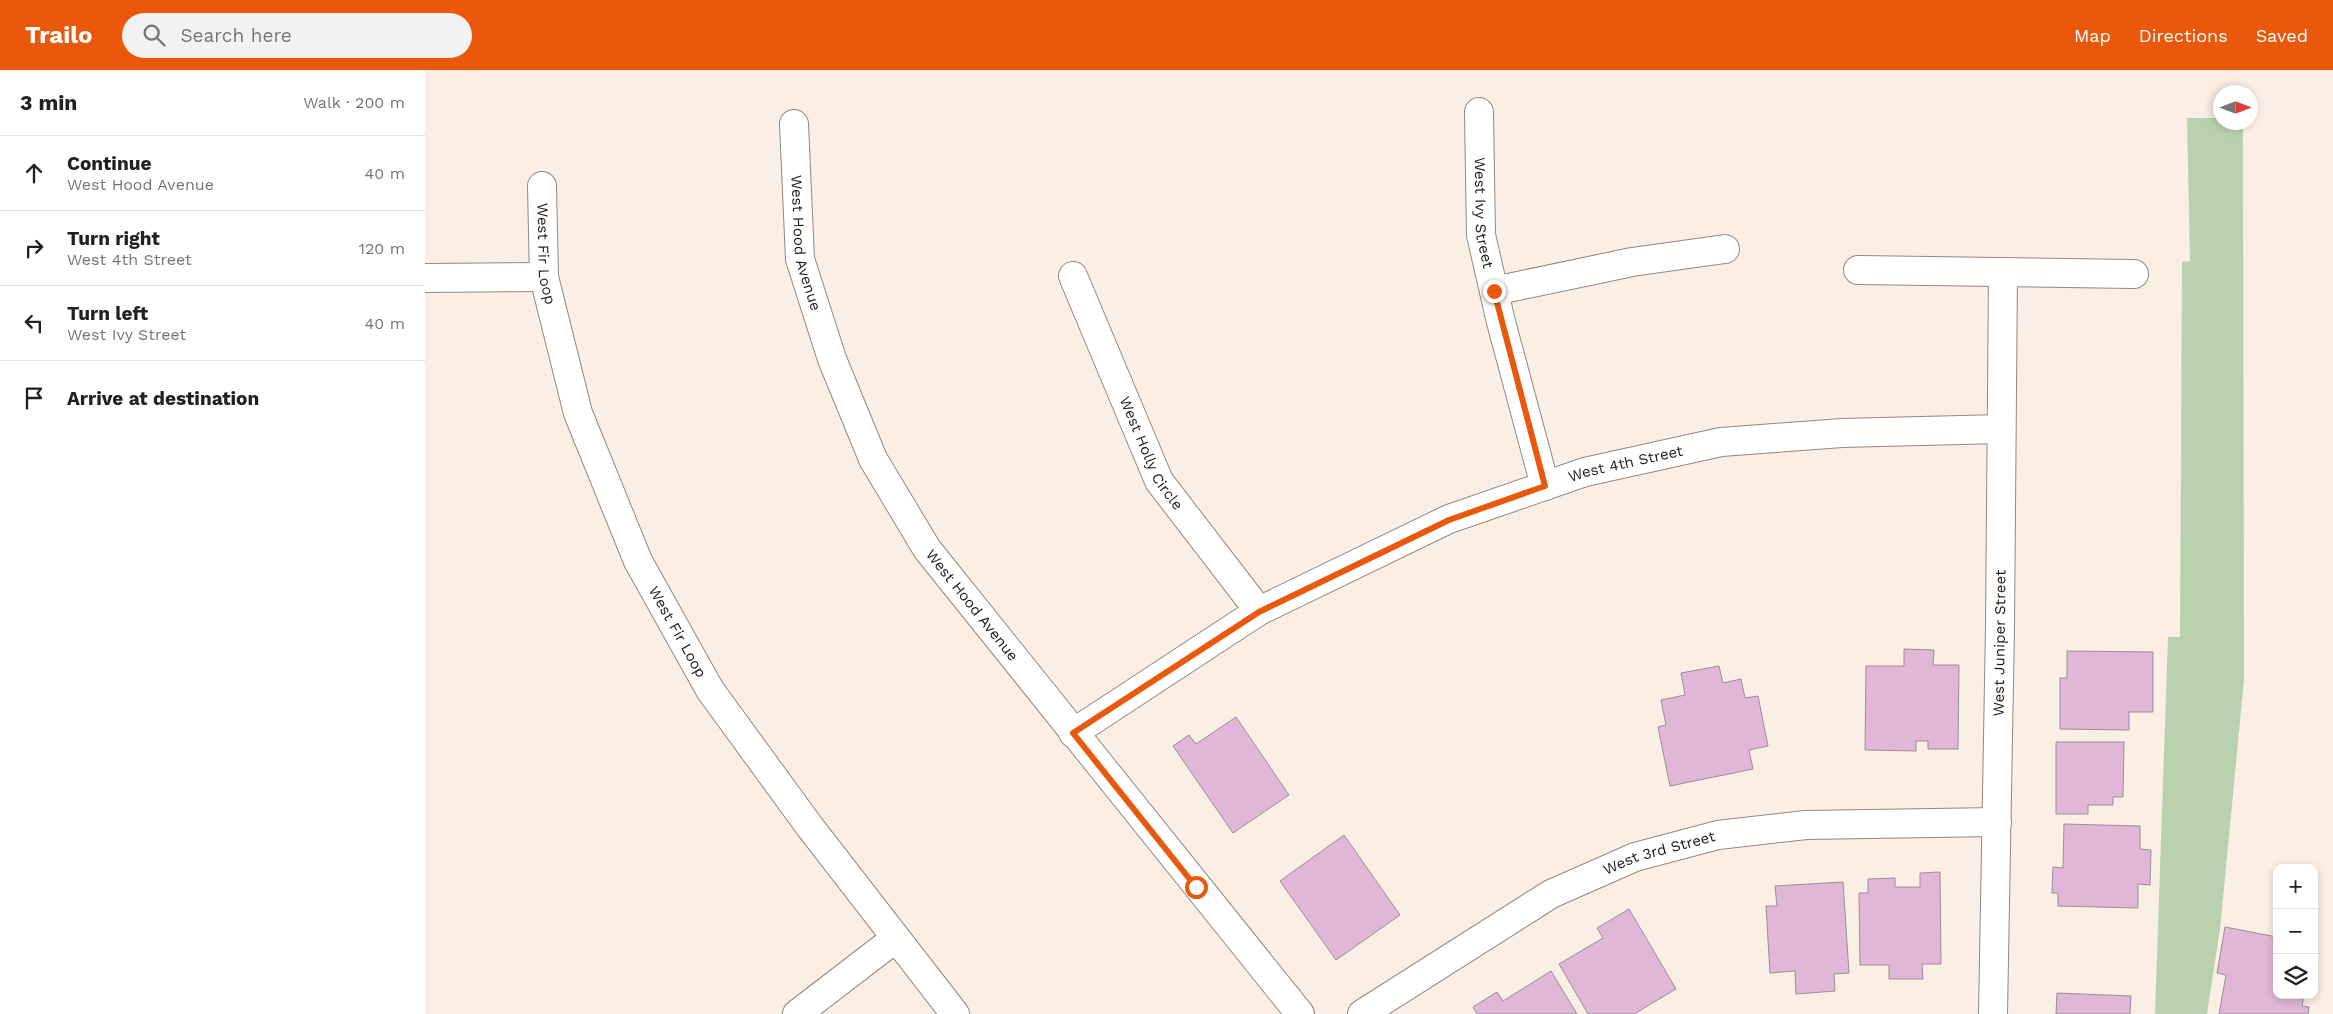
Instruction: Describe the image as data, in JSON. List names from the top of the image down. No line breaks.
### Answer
{"streets":{"street":["West Ivy Street","West Hood Avenue","West Fir Loop","West Holly Circle","West 4th Street","West Juniper Street","West 3rd Street"]},"crossings":[["West Ivy Street","West 4th Street"],["West Hood Avenue","West 4th Street"],["West Holly Circle","West 4th Street"],["West 4th Street","West Juniper Street"],["West Juniper Street","West 3rd Street"]],"north":"right","page":{"header":"Trailo","search":"Search here","nav":["Map","Directions","Saved"],"heading":["3 min","Walk · 200 m"],"list":[["Continue","West Hood Avenue","40 m"],["Turn right","West 4th Street","120 m"],["Turn left","West Ivy Street","40 m"],"Arrive at destination"],"map_buttons":["+","−"]}}
